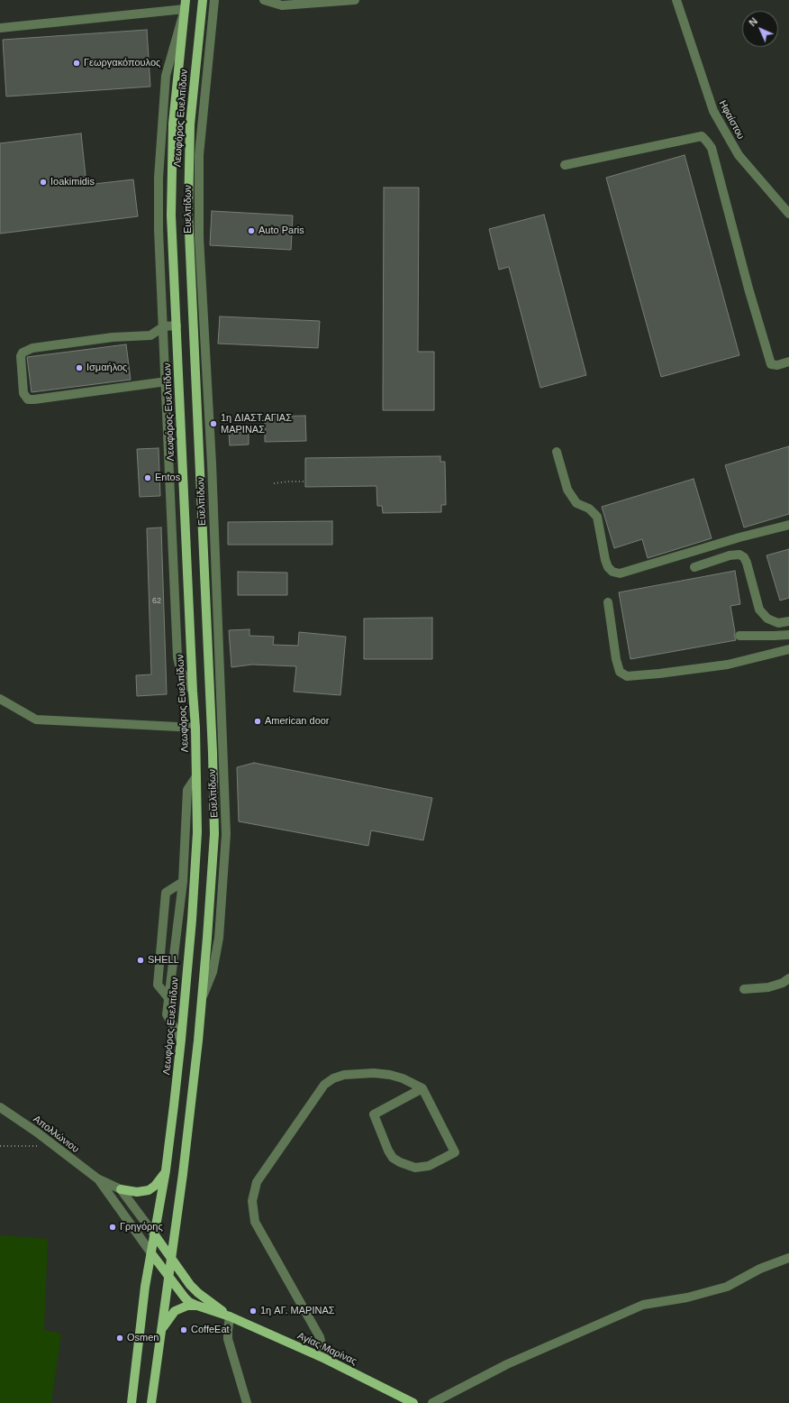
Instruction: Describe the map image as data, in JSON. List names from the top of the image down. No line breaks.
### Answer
{"streets":{"main road":["Λεωφόρος Ευελπίδων","Απολλώνιου","Αγίας Μαρίνας"],"street":["Ηφαίστου","Ευελπίδων"]},"crossings":[["Λεωφόρος Ευελπίδων","Ευελπίδων"],["Λεωφόρος Ευελπίδων","Απολλώνιου"],["Λεωφόρος Ευελπίδων","Αγίας Μαρίνας"],["Απολλώνιου","Αγίας Μαρίνας"]],"places":["Γεωργακόπουλος","Ioakimidis","Auto Paris","Ισμαήλος","1η ΔΙΑΣΤ.ΑΓΙΑΣ ΜΑΡΙΝΑΣ","Entos","American door","SHELL","Γρηγόρης","1η ΑΓ. ΜΑΡΙΝΑΣ","CoffeEat","Osmen"],"house_numbers":["62"],"north":"top left"}
